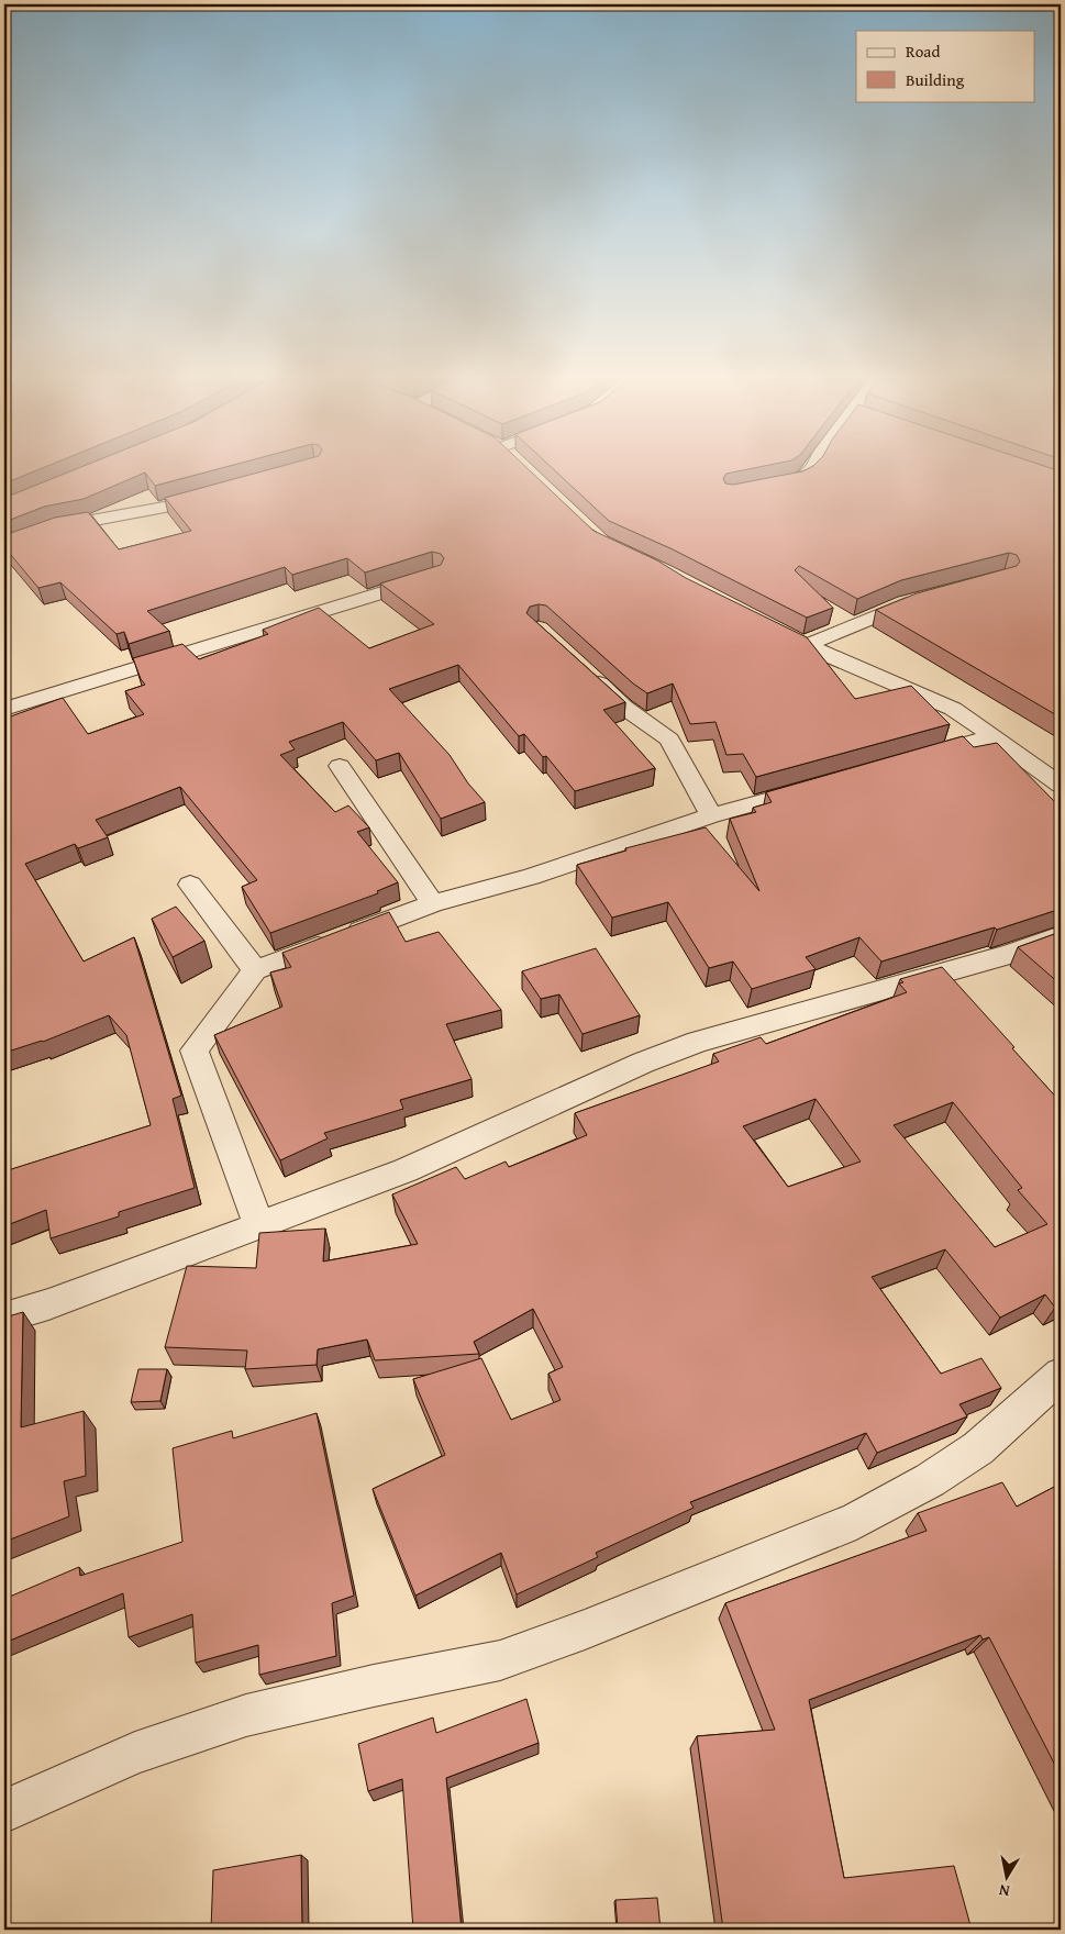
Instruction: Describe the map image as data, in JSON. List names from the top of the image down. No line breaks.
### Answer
{"legend":["Road","Building"],"north":"bottom"}
